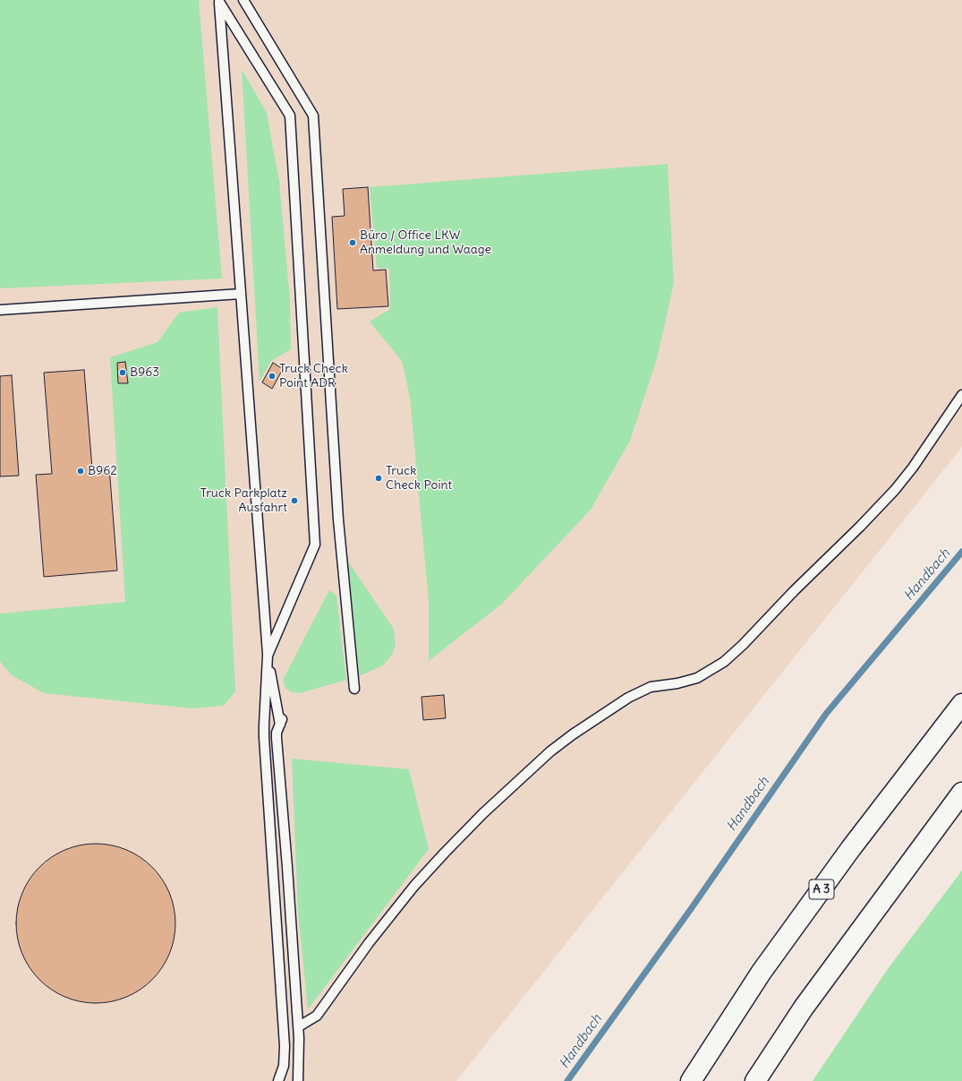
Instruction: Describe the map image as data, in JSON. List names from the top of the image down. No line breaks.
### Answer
{"streets":{"highway":["A 3"]},"water":["Handbach"],"places":["Büro / Office LKW Anmeldung und Waage","B963","Truck Check Point ADR","B962","Truck Check Point","Truck Parkplatz Ausfahrt"]}
